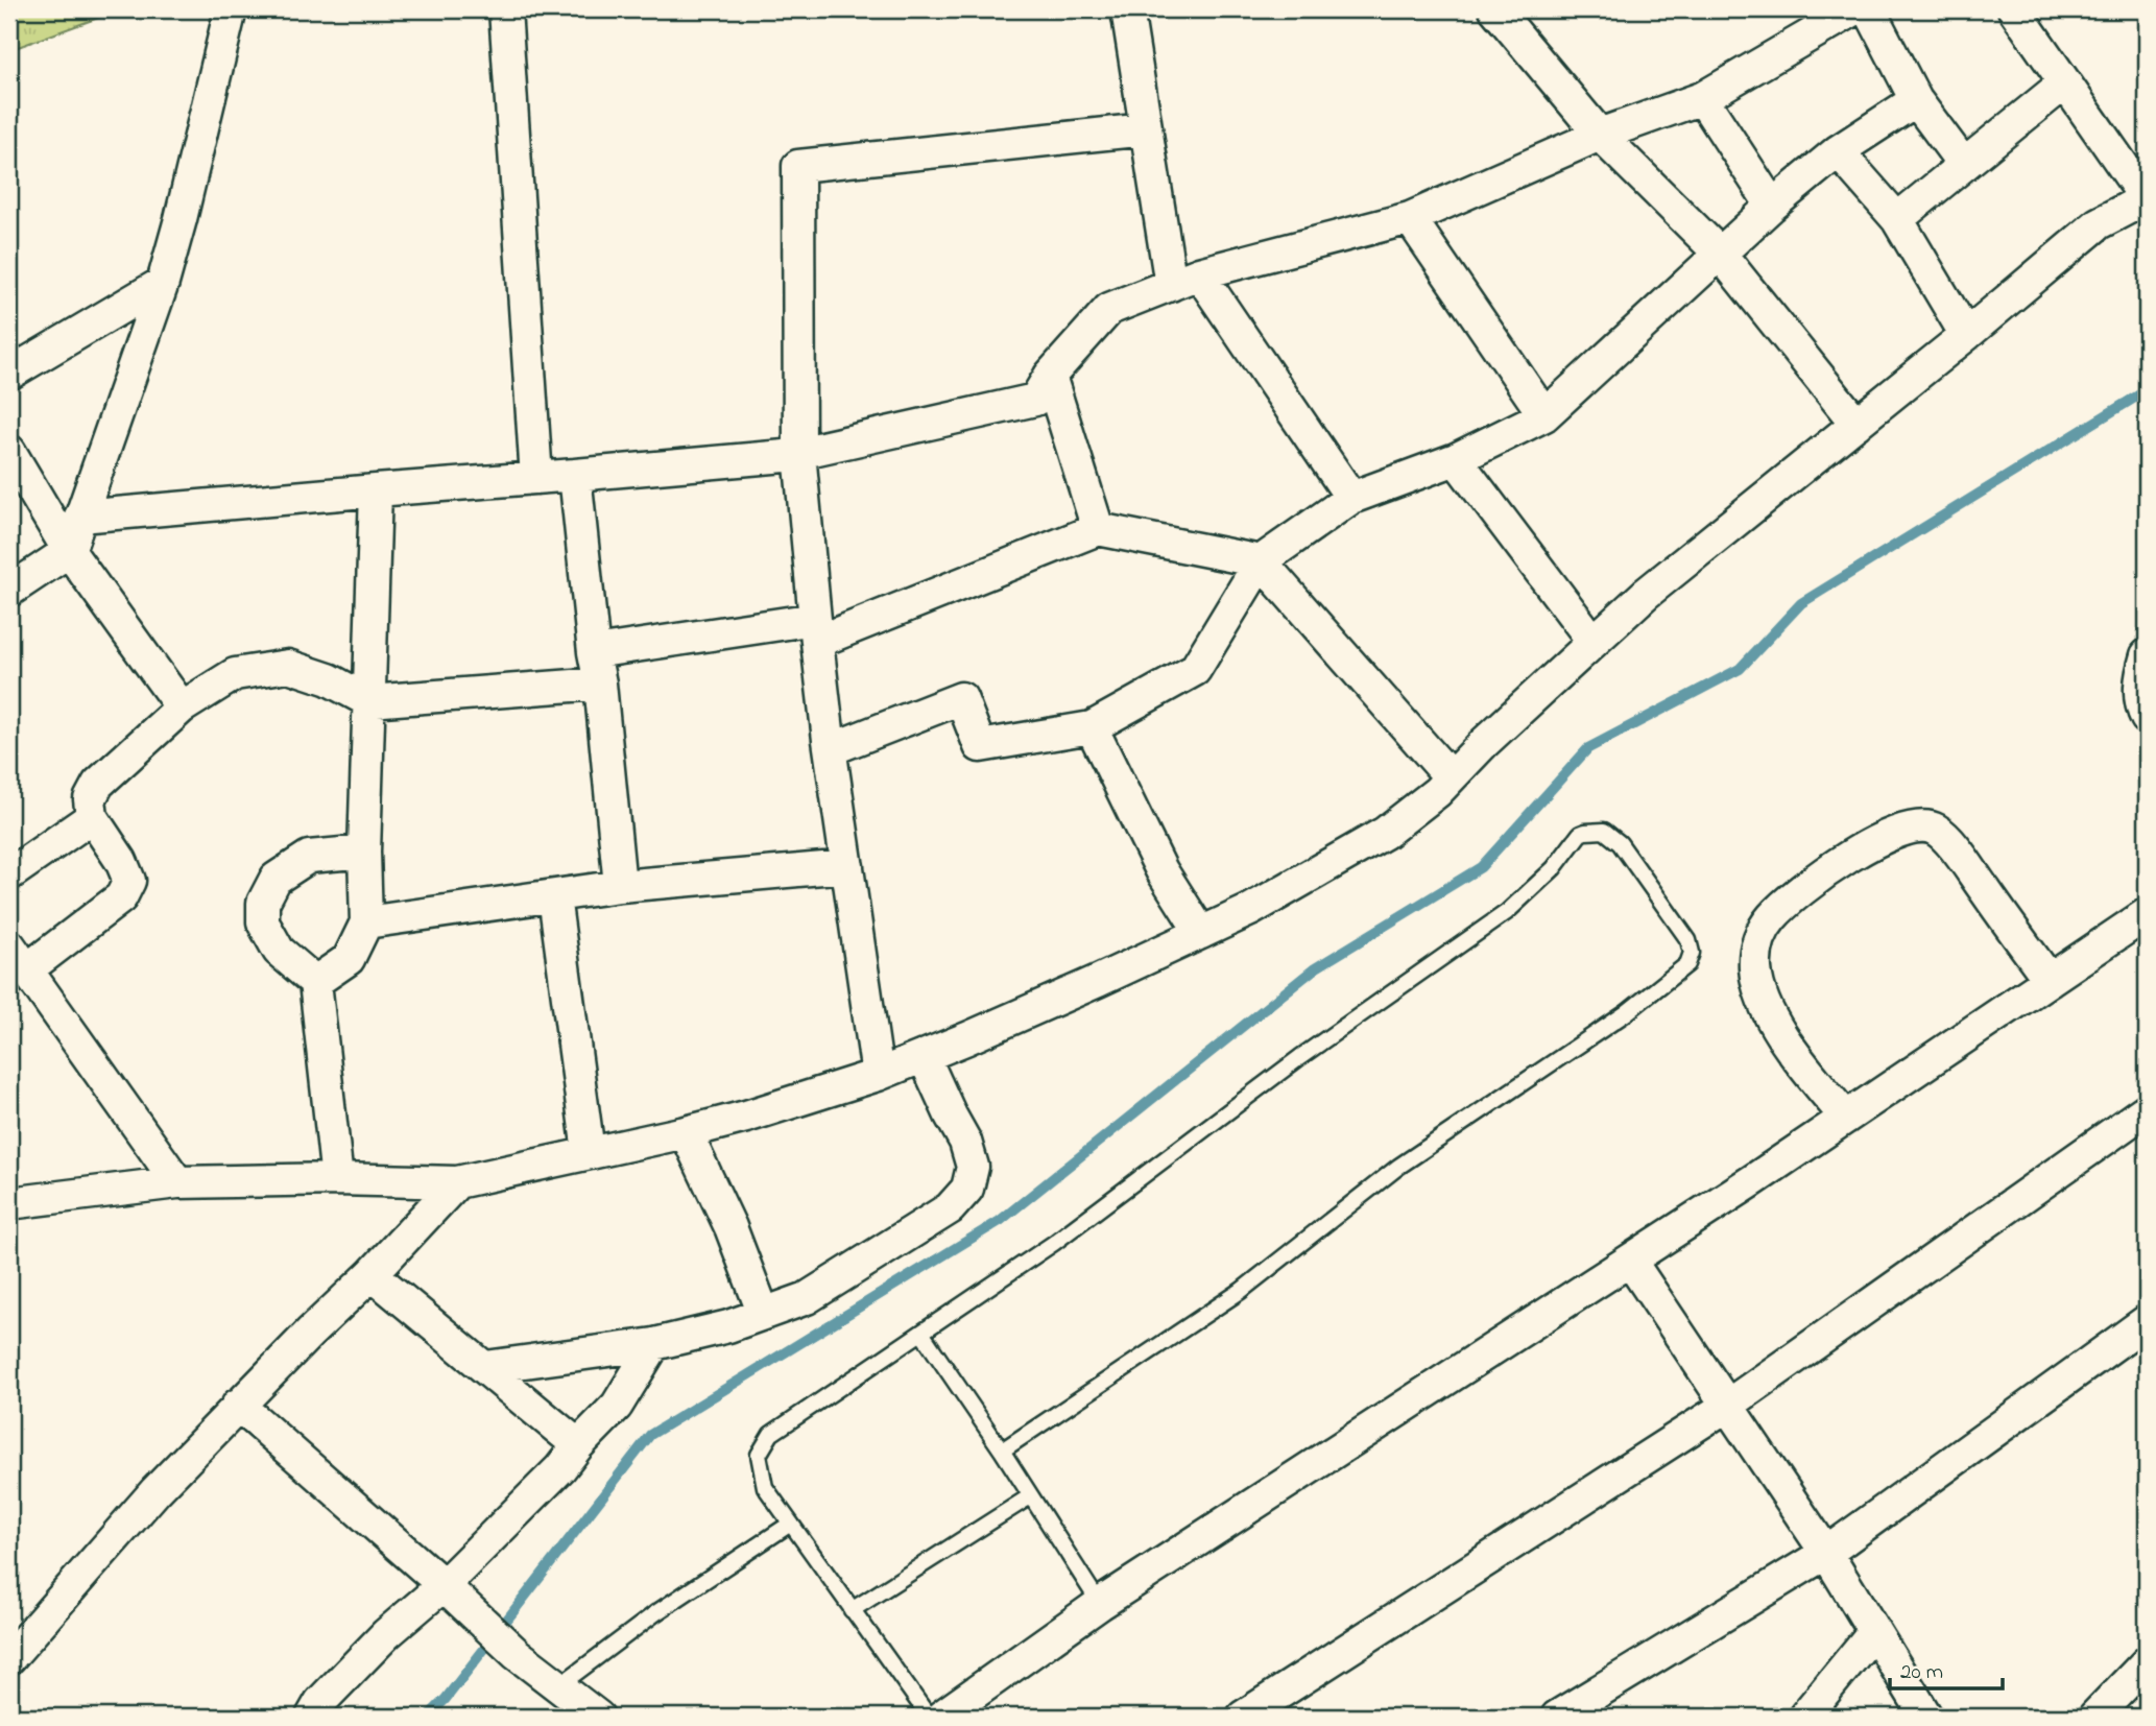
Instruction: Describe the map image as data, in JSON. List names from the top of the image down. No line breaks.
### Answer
{"scale_bar":"20 m"}
